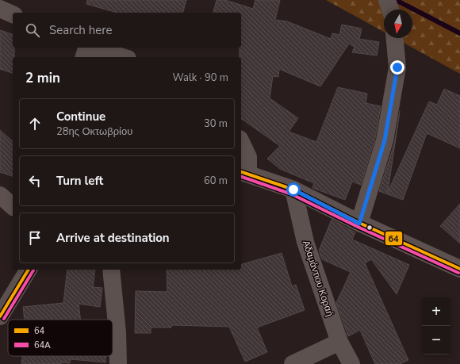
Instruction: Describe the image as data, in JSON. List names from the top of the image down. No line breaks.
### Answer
{"streets":{"street":["Αδαμάντιου Κοραή"]},"lines":["transit line 64","transit line 64Α"],"legend":["64","64Α"],"north":"bottom","page":{"search":"Search here","heading":["2 min","Walk · 90 m"],"list":[["Continue","28ης Οκτωβρίου","30 m"],["Turn left","60 m"],"Arrive at destination"],"map_buttons":["+","−"]}}
